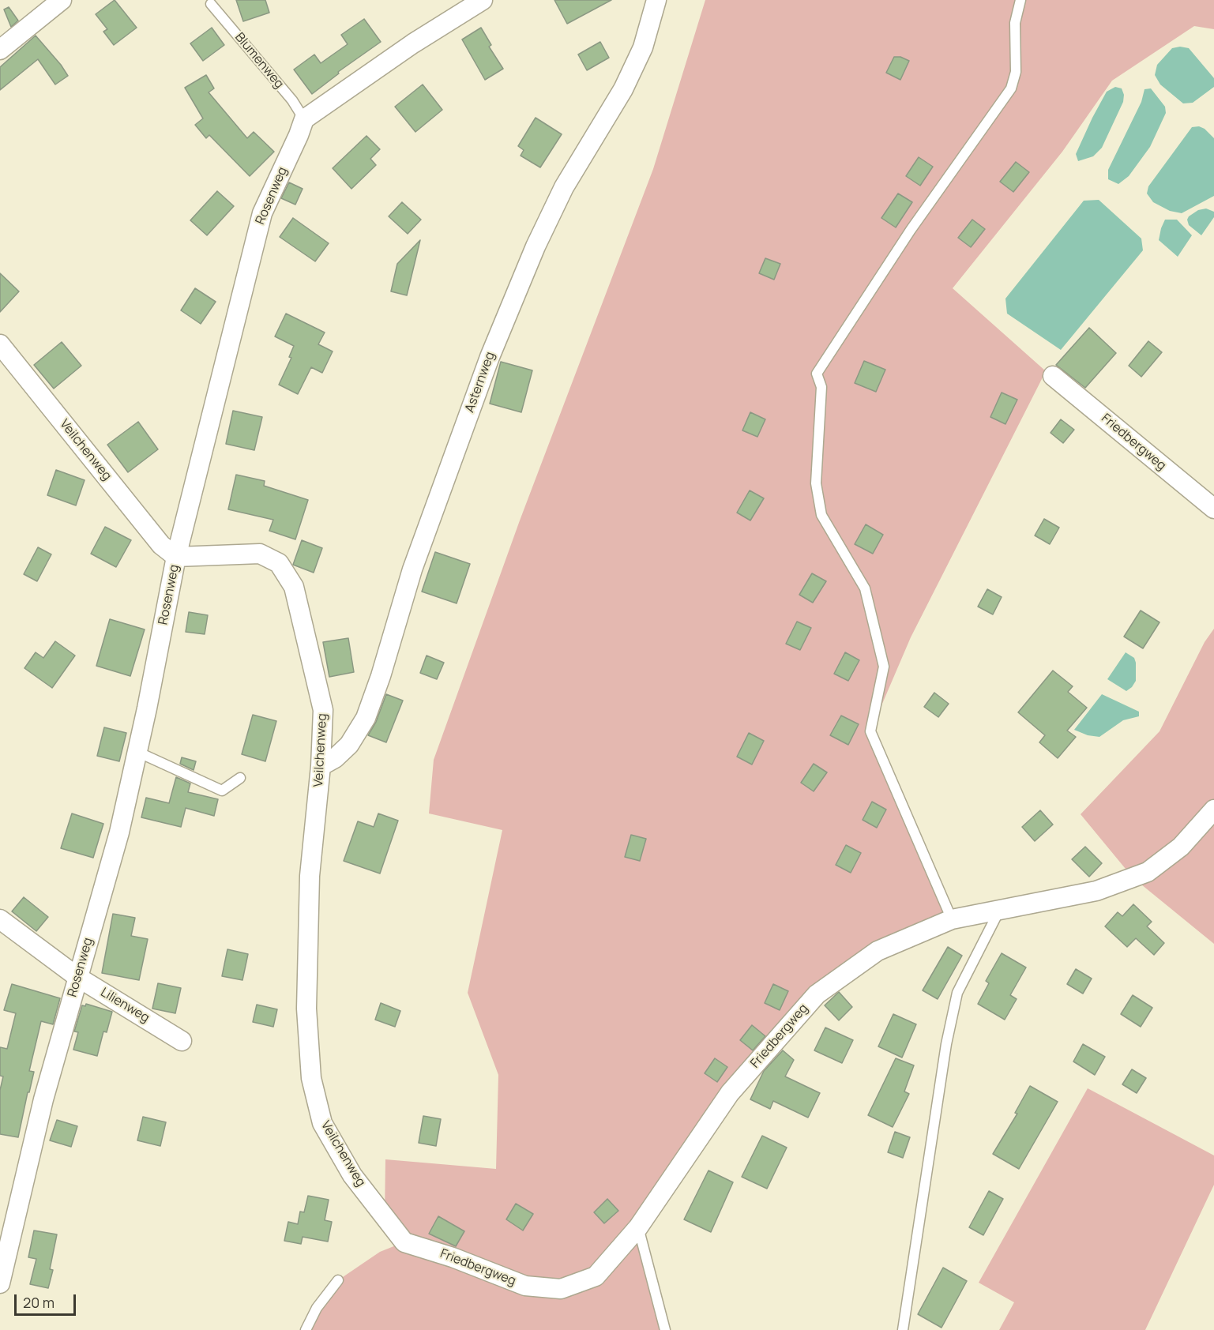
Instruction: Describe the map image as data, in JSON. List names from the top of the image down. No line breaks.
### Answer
{"streets":{"street":["Rosenweg","Asternweg","Friedbergweg","Veilchenweg","Lilienweg"],"lane":["Blumenweg"]},"crossings":[["Blumenweg","Rosenweg"],["Rosenweg","Veilchenweg"],["Rosenweg","Lilienweg"],["Asternweg","Veilchenweg"],["Friedbergweg","Veilchenweg"]],"scale_bar":"20 m"}
